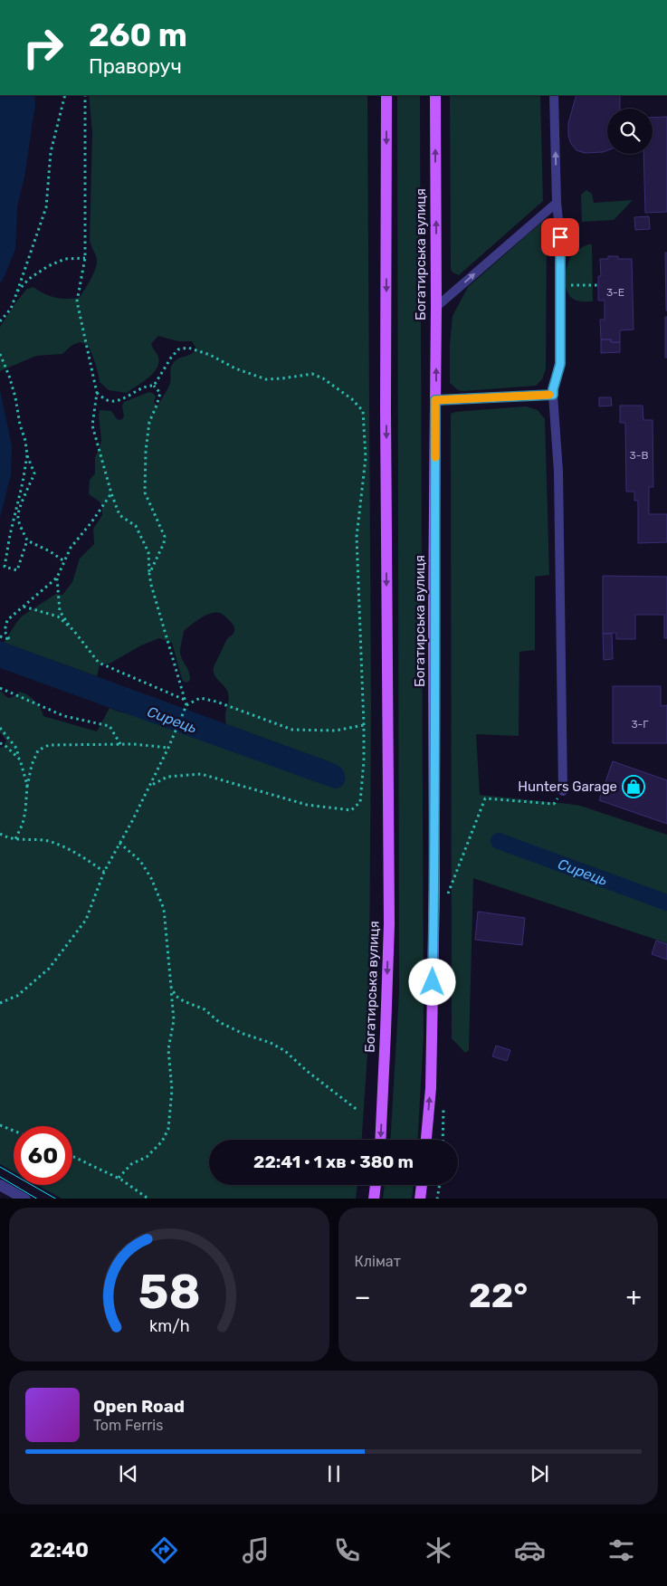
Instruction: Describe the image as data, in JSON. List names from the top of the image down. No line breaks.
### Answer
{"streets":{"main road":["Богатирська вулиця"]},"water":["Сирець"],"places":{"shop":["Hunters Garage"]},"house_numbers":["3-Е","3-В","3-Г"],"page":{"turn":["260 m","Праворуч"],"limit":"60","trip":"22:41 · 1 хв · 380 m","tile":"Клімат","heat":["−","22°","+"],"song":["Open Road","Tom Ferris"],"tabs":"22:40","gauge":["58","km/h"]}}
